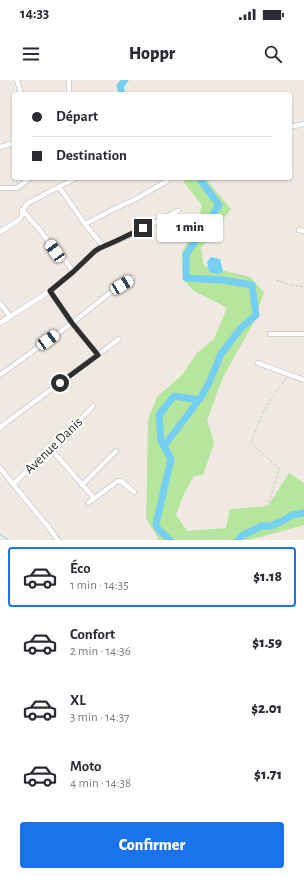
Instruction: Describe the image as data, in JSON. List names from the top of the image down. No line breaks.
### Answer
{"streets":{"street":["Avenue Danis"]},"page":{"status":"14:33","header":"Hoppr","banner":["Départ","Destination"],"bubble":"1 min","list":[{"name":"Éco","note":"1 min · 14:35","value":"$1.18"},{"name":"Confort","note":"2 min · 14:36","value":"$1.59"},{"name":"XL","note":"3 min · 14:37","value":"$2.01"},{"name":"Moto","note":"4 min · 14:38","value":"$1.71"}],"buttons":"Confirmer"}}
